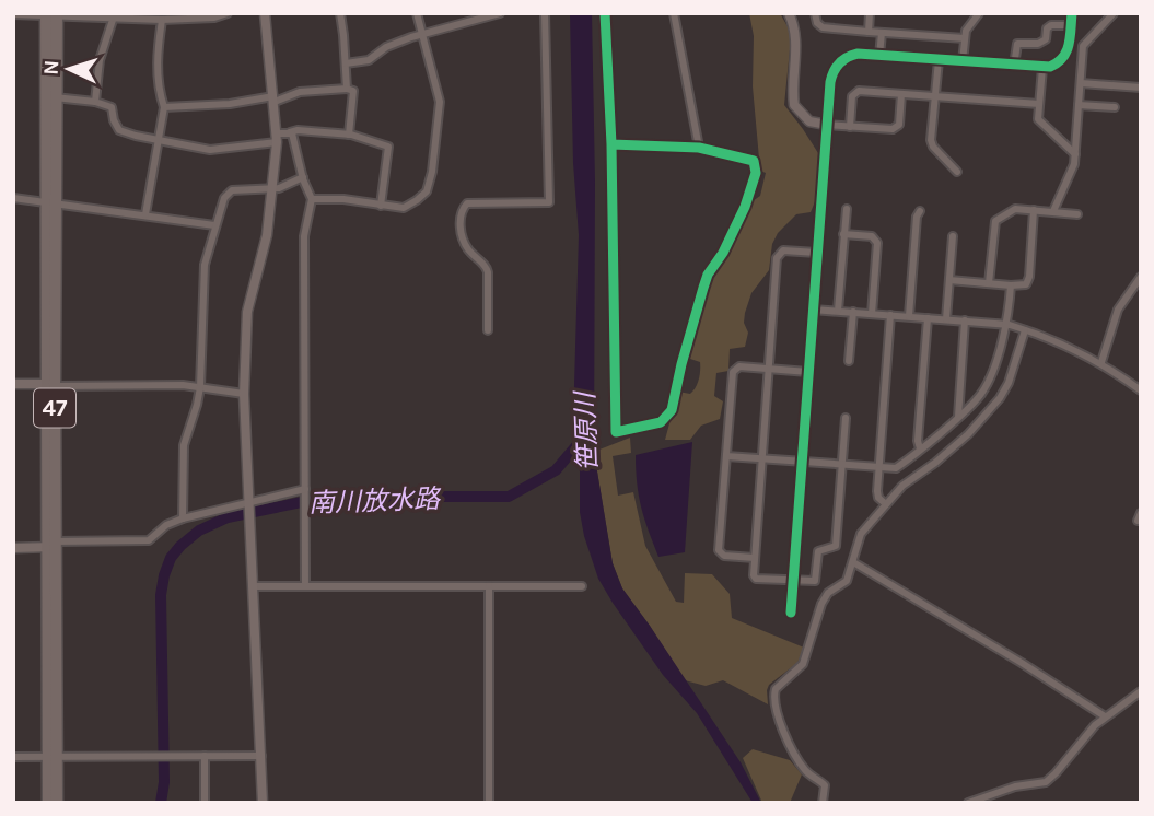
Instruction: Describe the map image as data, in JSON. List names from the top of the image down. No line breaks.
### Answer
{"streets":{"main road":["47"]},"water":["笹原川","南川放水路"],"north":"left"}
